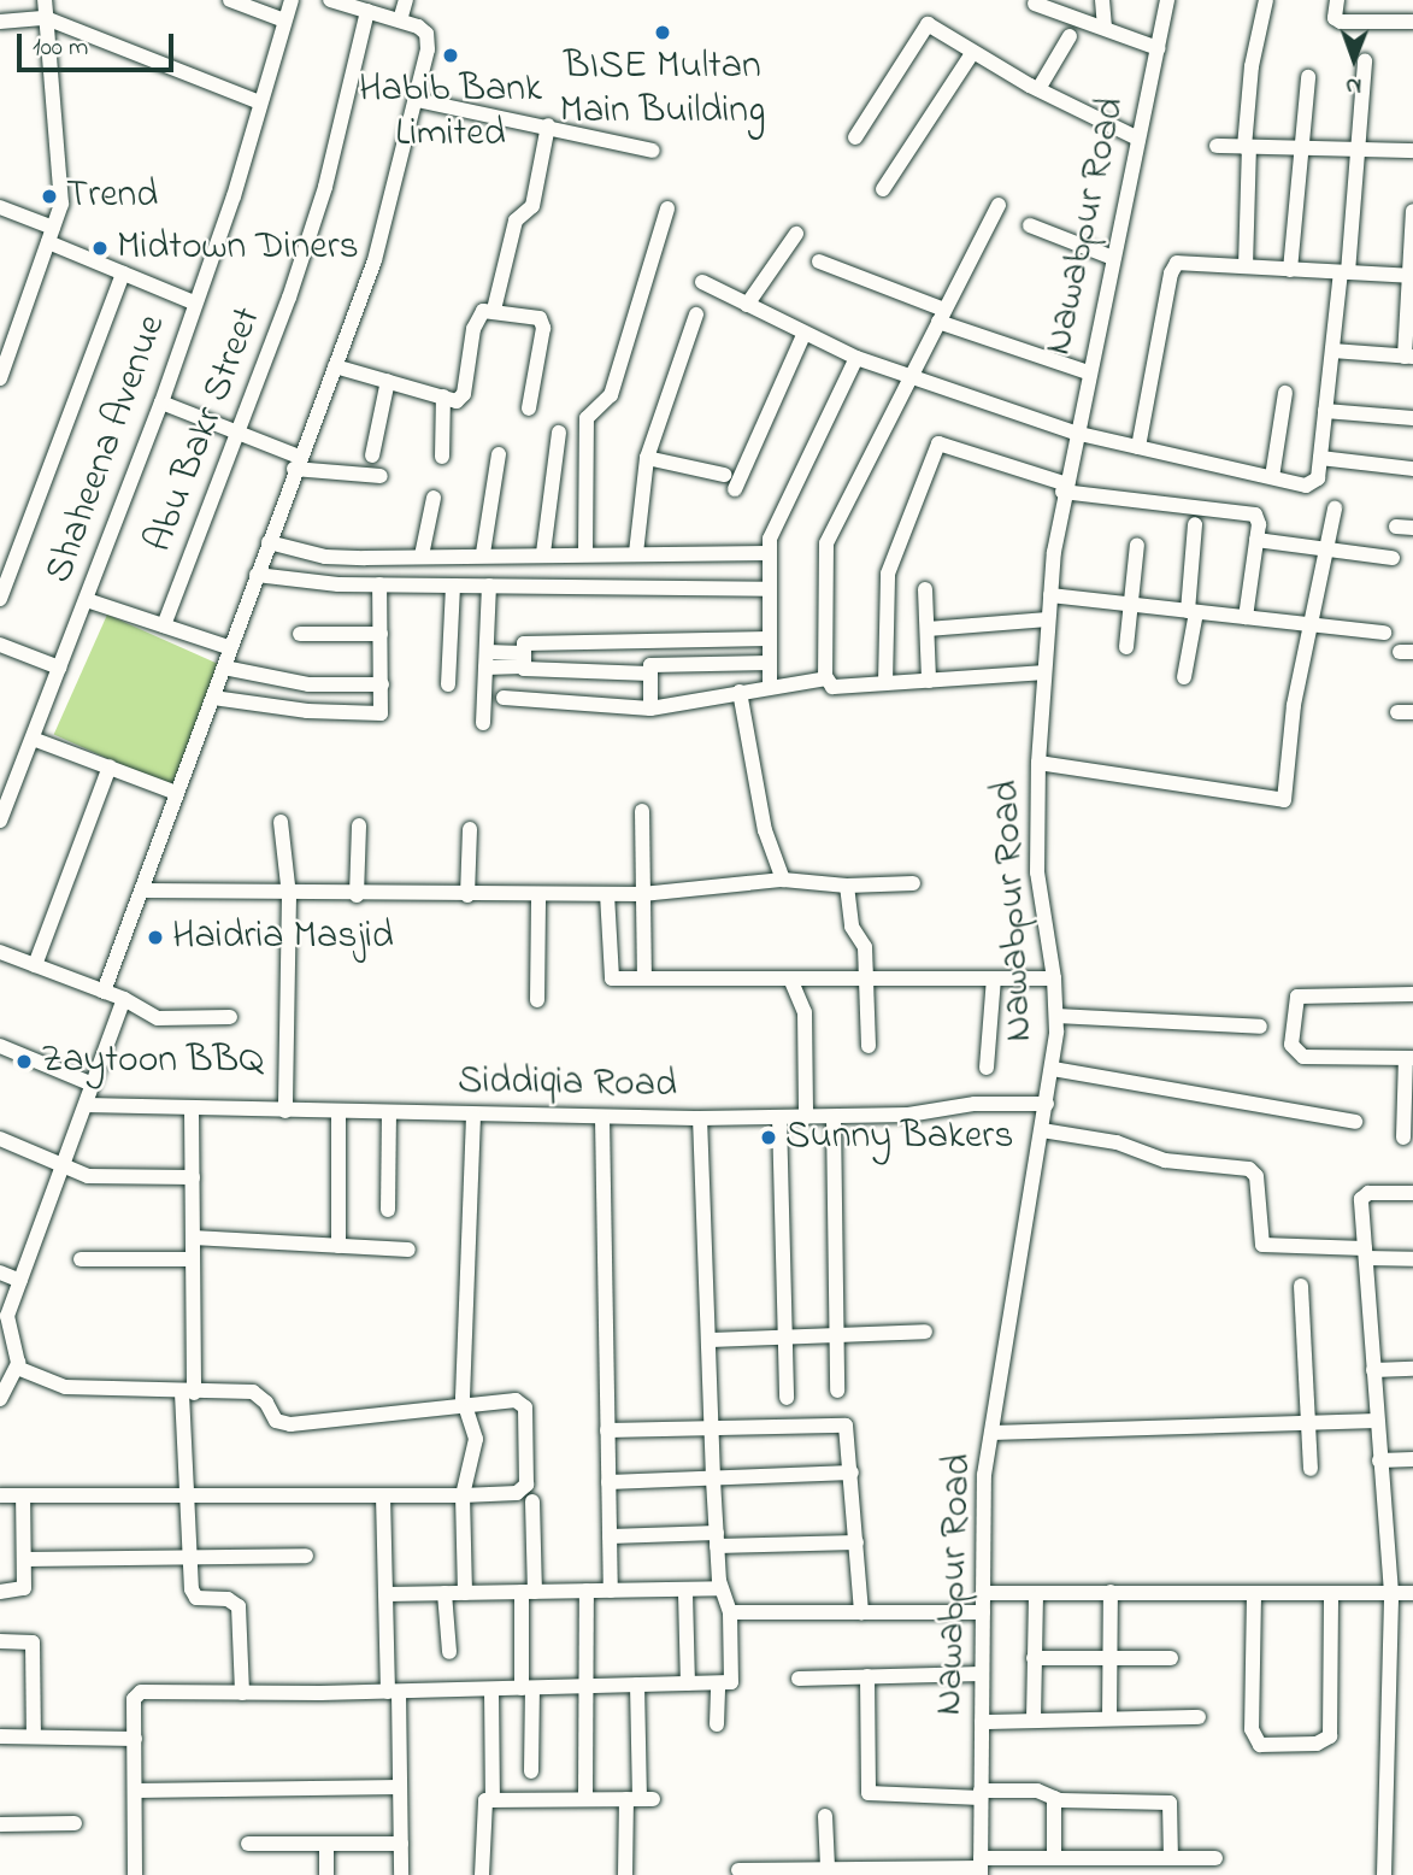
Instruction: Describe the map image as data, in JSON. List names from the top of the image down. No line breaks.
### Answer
{"streets":{"street":["Nawabpur Road","Abu Bakr Street","Shaheena Avenue","Siddiqia Road"]},"crossings":[["Nawabpur Road","Siddiqia Road"]],"places":["BISE Multan Main Building","Habib Bank Limited","Trend","Midtown Diners","Haidria Masjid","Zaytoon BBQ","Sunny Bakers"],"scale_bar":"100 m","north":"bottom"}
